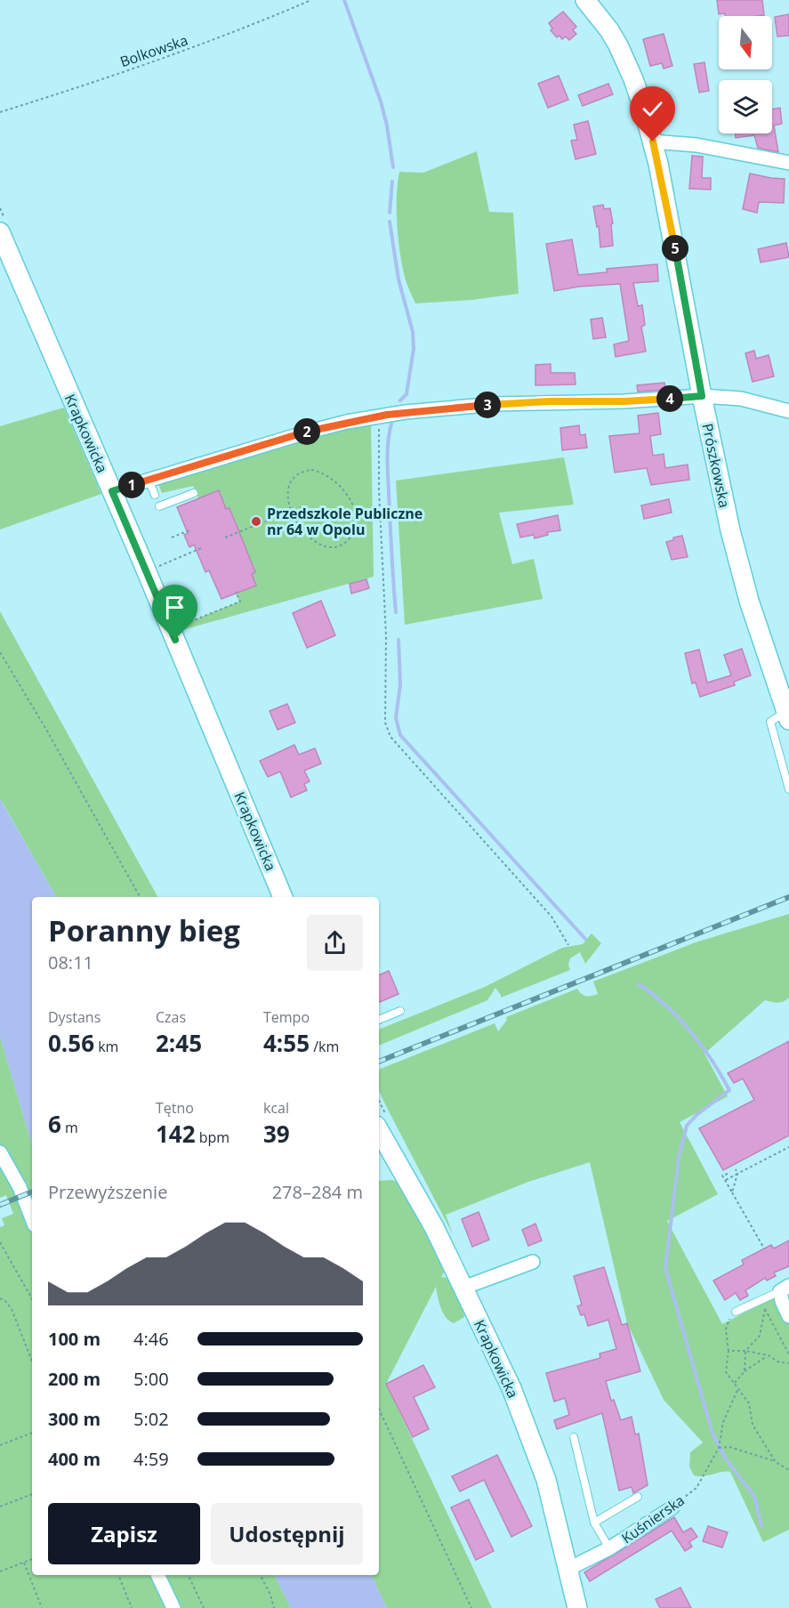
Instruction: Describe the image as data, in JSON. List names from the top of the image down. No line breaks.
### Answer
{"streets":{"street":["Krapkowicka","Prószkowska","Kuśnierska"],"path":["Bolkowska"]},"crossings":[["Krapkowicka","Kuśnierska"]],"places":["Przedszkole Publiczne nr 64 w Opolu"],"north":"bottom","page":{"pins":["5","4","3","2","1"],"heading":["Poranny bieg","08:11"],"stats":[["Dystans","0.56 km"],["Czas","2:45"],["Tempo","4:55 /km"],["6 m"],["Tętno","142 bpm"],["kcal","39"]],"chart":["Przewyższenie","278–284 m"],"list":[{"name":"100 m","note":"4:46"},{"name":"200 m","note":"5:00"},{"name":"300 m","note":"5:02"},{"name":"400 m","note":"4:59"}],"buttons":["Zapisz","Udostępnij"]}}
